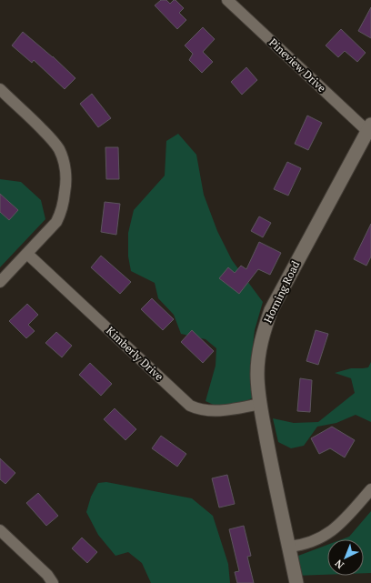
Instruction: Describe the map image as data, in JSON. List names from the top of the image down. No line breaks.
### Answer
{"streets":{"street":["Pineview Drive","Horning Road","Kimberly Drive"]},"crossings":[["Pineview Drive","Horning Road"],["Horning Road","Kimberly Drive"]],"north":"bottom left"}
